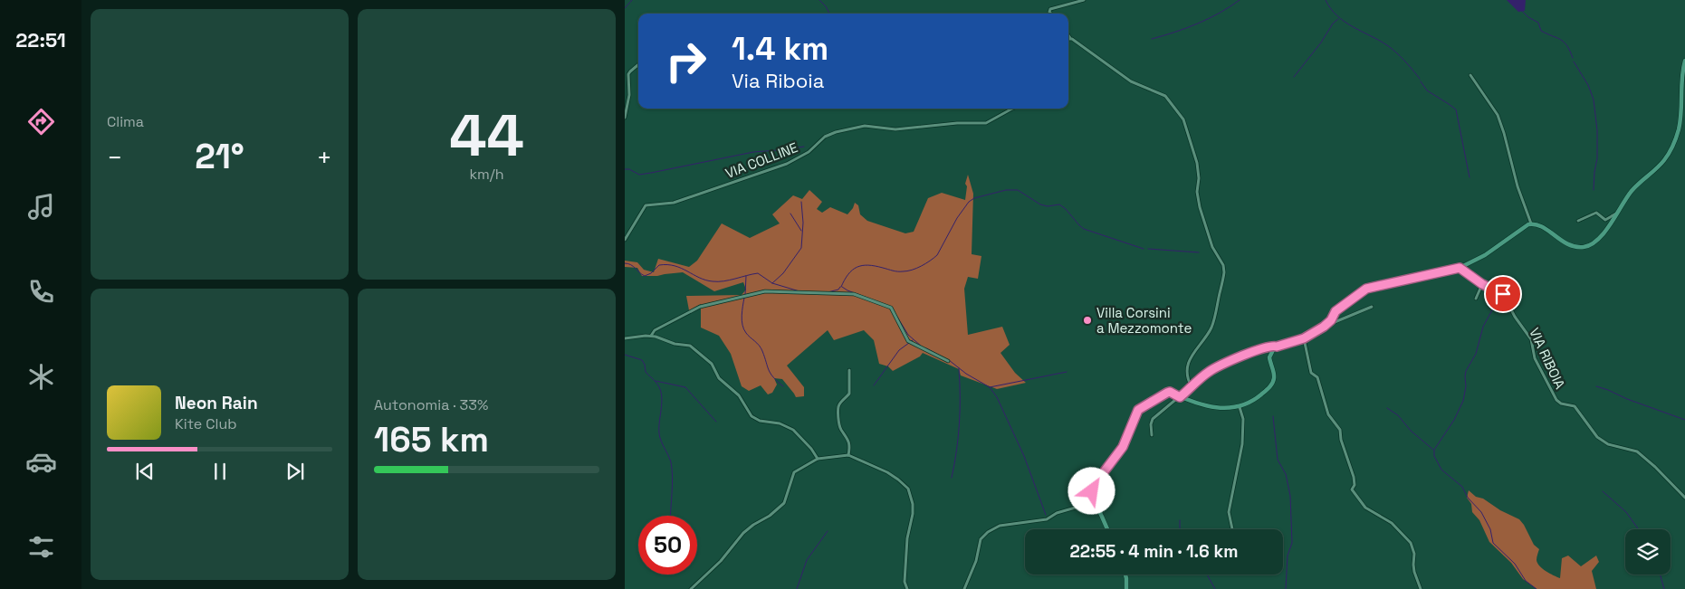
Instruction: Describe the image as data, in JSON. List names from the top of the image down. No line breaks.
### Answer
{"streets":{"street":["VIA COLLINE","VIA RIBOIA"]},"places":["Villa Corsini a Mezzomonte"],"page":{"tabs":"22:51","tile":["Clima",["44","km/h"],["Autonomia · 33%","165 km"]],"turn":["1.4 km","Via Riboia"],"heat":["−","21°","+"],"song":["Neon Rain","Kite Club"],"limit":"50","trip":"22:55 · 4 min · 1.6 km"}}
